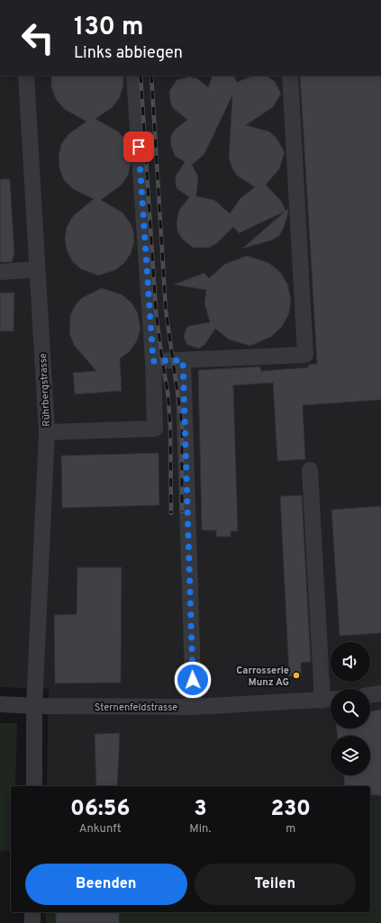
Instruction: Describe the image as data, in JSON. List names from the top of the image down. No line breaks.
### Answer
{"streets":{"street":["Rührbergstrasse","Sternenfeldstrasse"]},"crossings":[["Rührbergstrasse","Sternenfeldstrasse"]],"places":["Carrosserie Munz AG"],"page":{"turn":["130 m","Links abbiegen"],"eta":["06:56","Ankunft","3","Min.","230","m"],"buttons":["Beenden","Teilen"]}}
